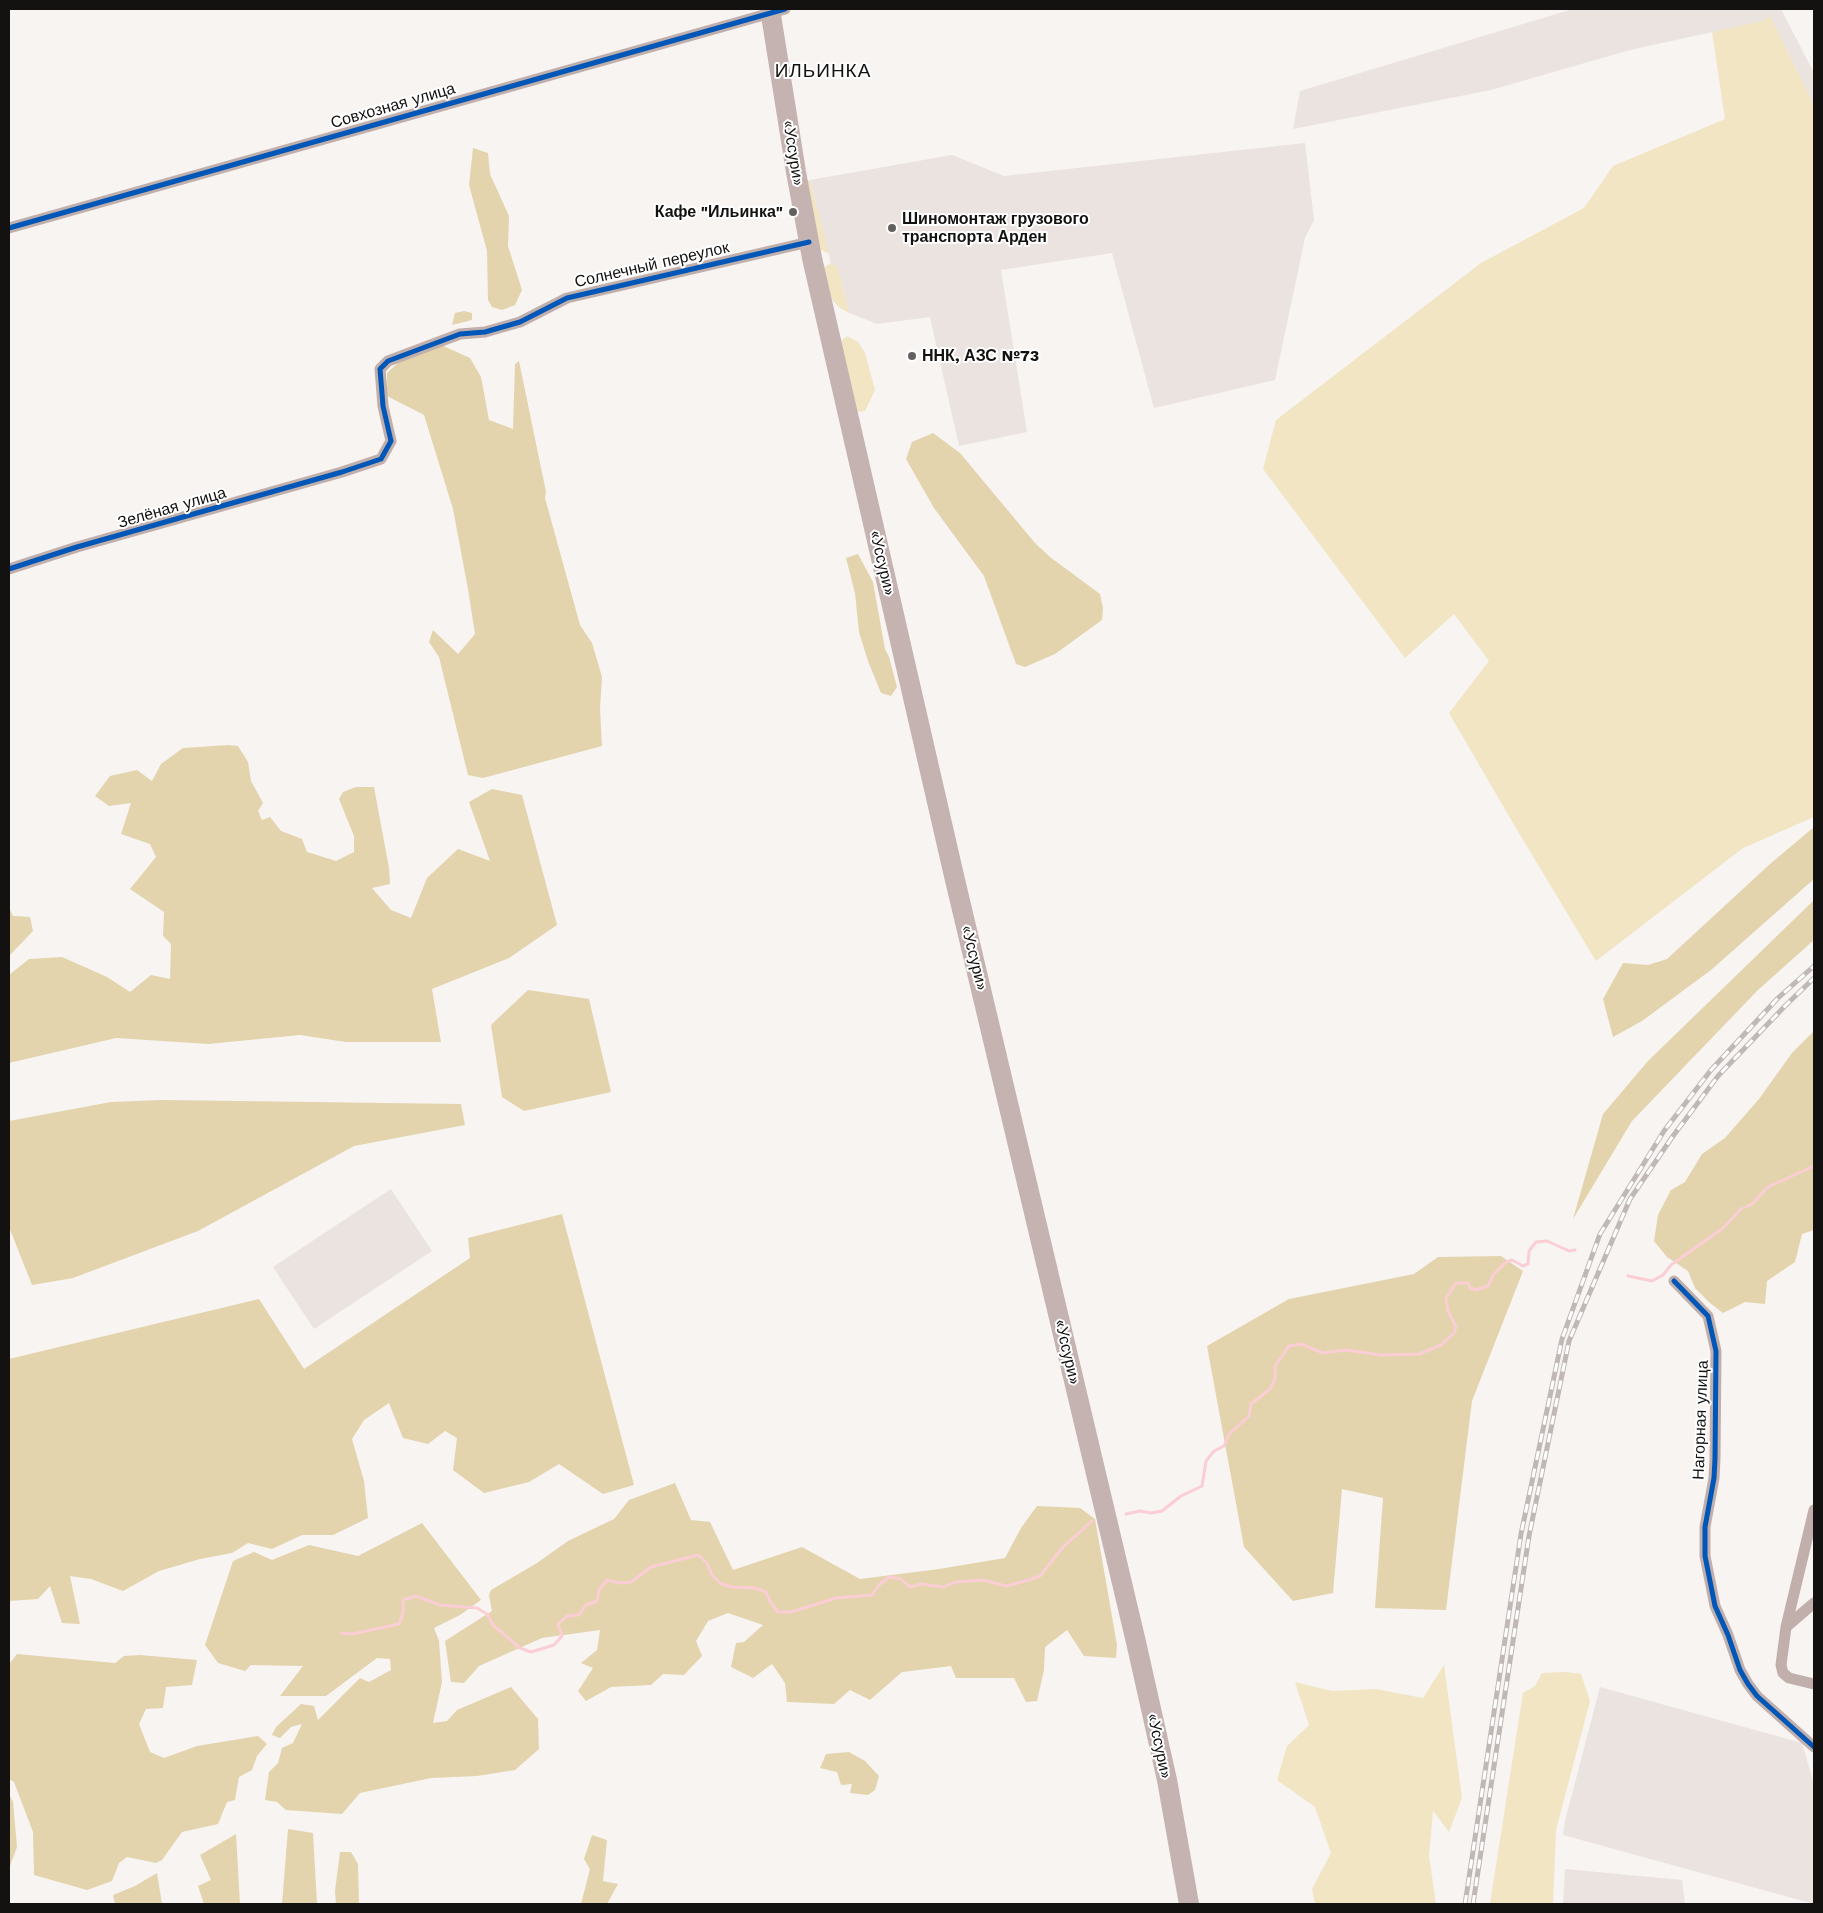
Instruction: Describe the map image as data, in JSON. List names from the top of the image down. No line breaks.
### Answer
{"streets":{"highway":["«Уссури»"],"street":["Совхозная улица","Солнечный переулок","Зелёная улица","Нагорная улица"]},"crossings":[["Совхозная улица","«Уссури»"],["«Уссури»","Солнечный переулок"],["Солнечный переулок","Зелёная улица"]],"districts":["ИЛЬИНКА"],"places":["Кафе \"Ильинка\"","Шиномонтаж грузового транспорта Арден","ННК, АЗС №73"]}
